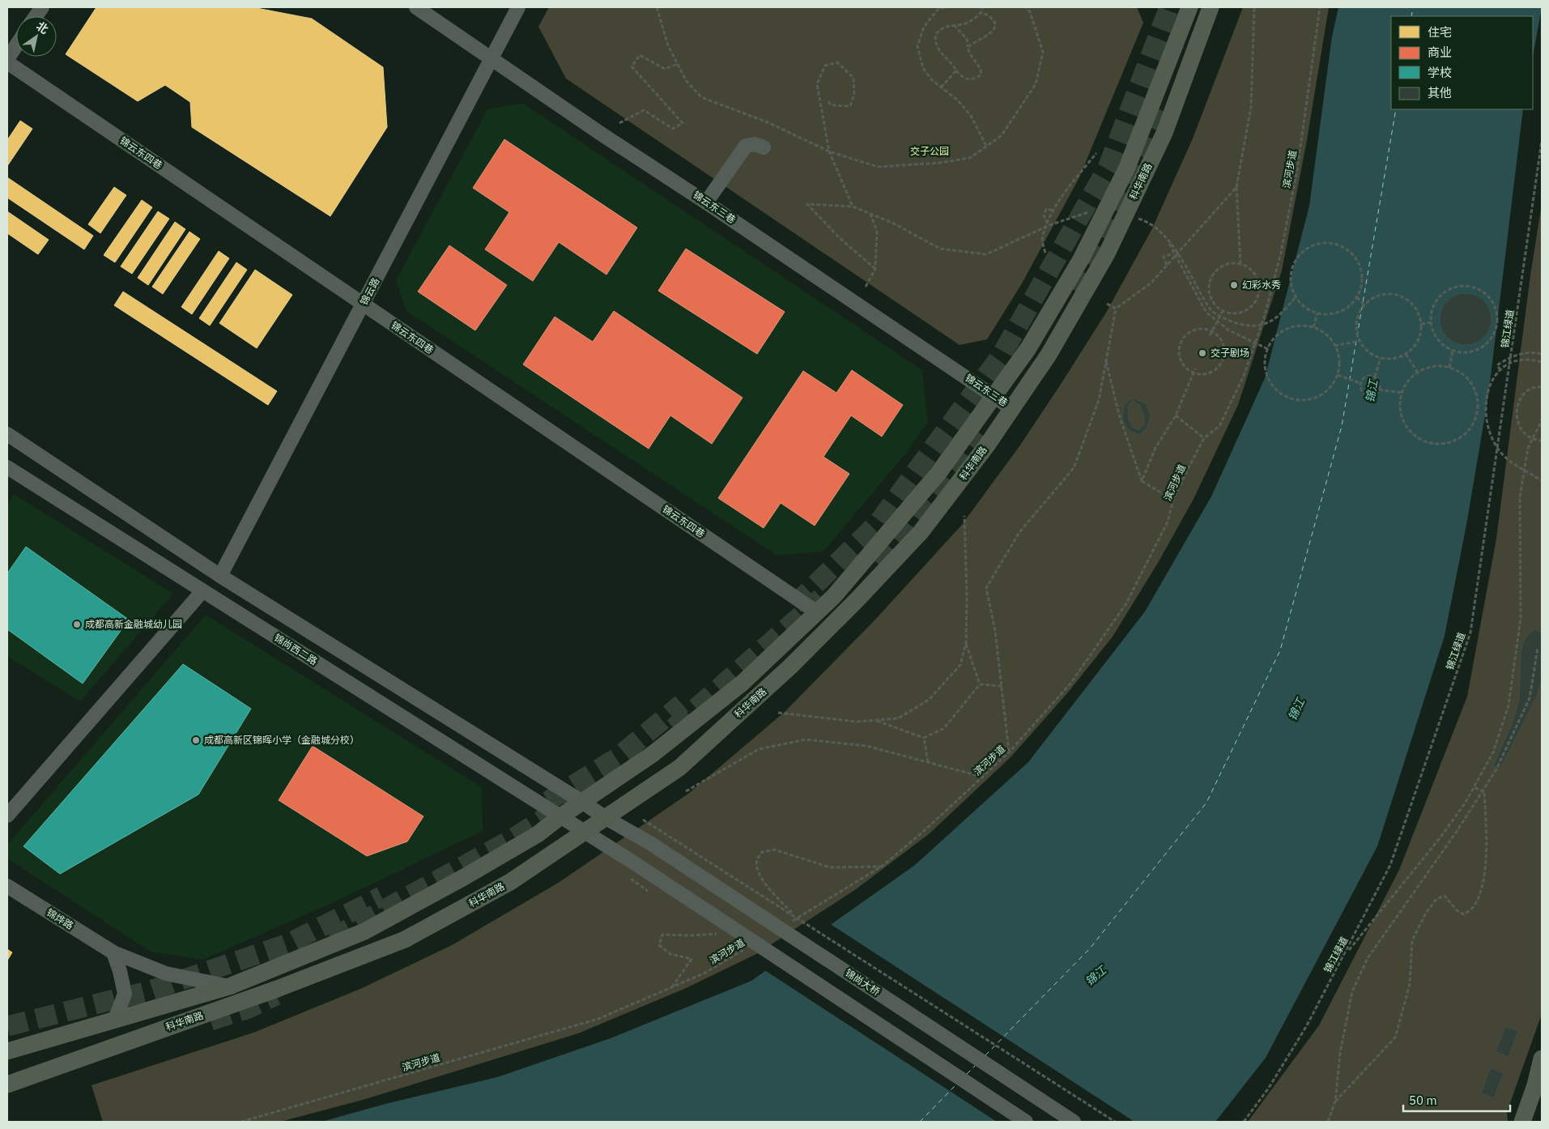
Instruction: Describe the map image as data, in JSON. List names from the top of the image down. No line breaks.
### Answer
{"streets":{"main road":["科华南路"],"street":["锦云东四巷","锦云东三巷","锦云路","锦尚西二路","锦烨路","锦尚大桥"],"path":["滨河步道","锦江绿道"]},"crossings":[["锦云东四巷","科华南路"],["锦云东四巷","锦云路"],["科华南路","锦云东三巷"],["科华南路","锦尚西二路"],["科华南路","锦烨路"],["科华南路","锦尚大桥"],["锦云东三巷","锦云路"],["锦云路","锦尚大桥"]],"water":["锦江"],"parks":["交子公园"],"places":["幻彩水秀","交子剧场","成都高新金融城幼儿园","成都高新区锦晖小学（金融城分校）"],"legend":["住宅","商业","学校","其他"],"scale_bar":"50 m","north":"top right"}
